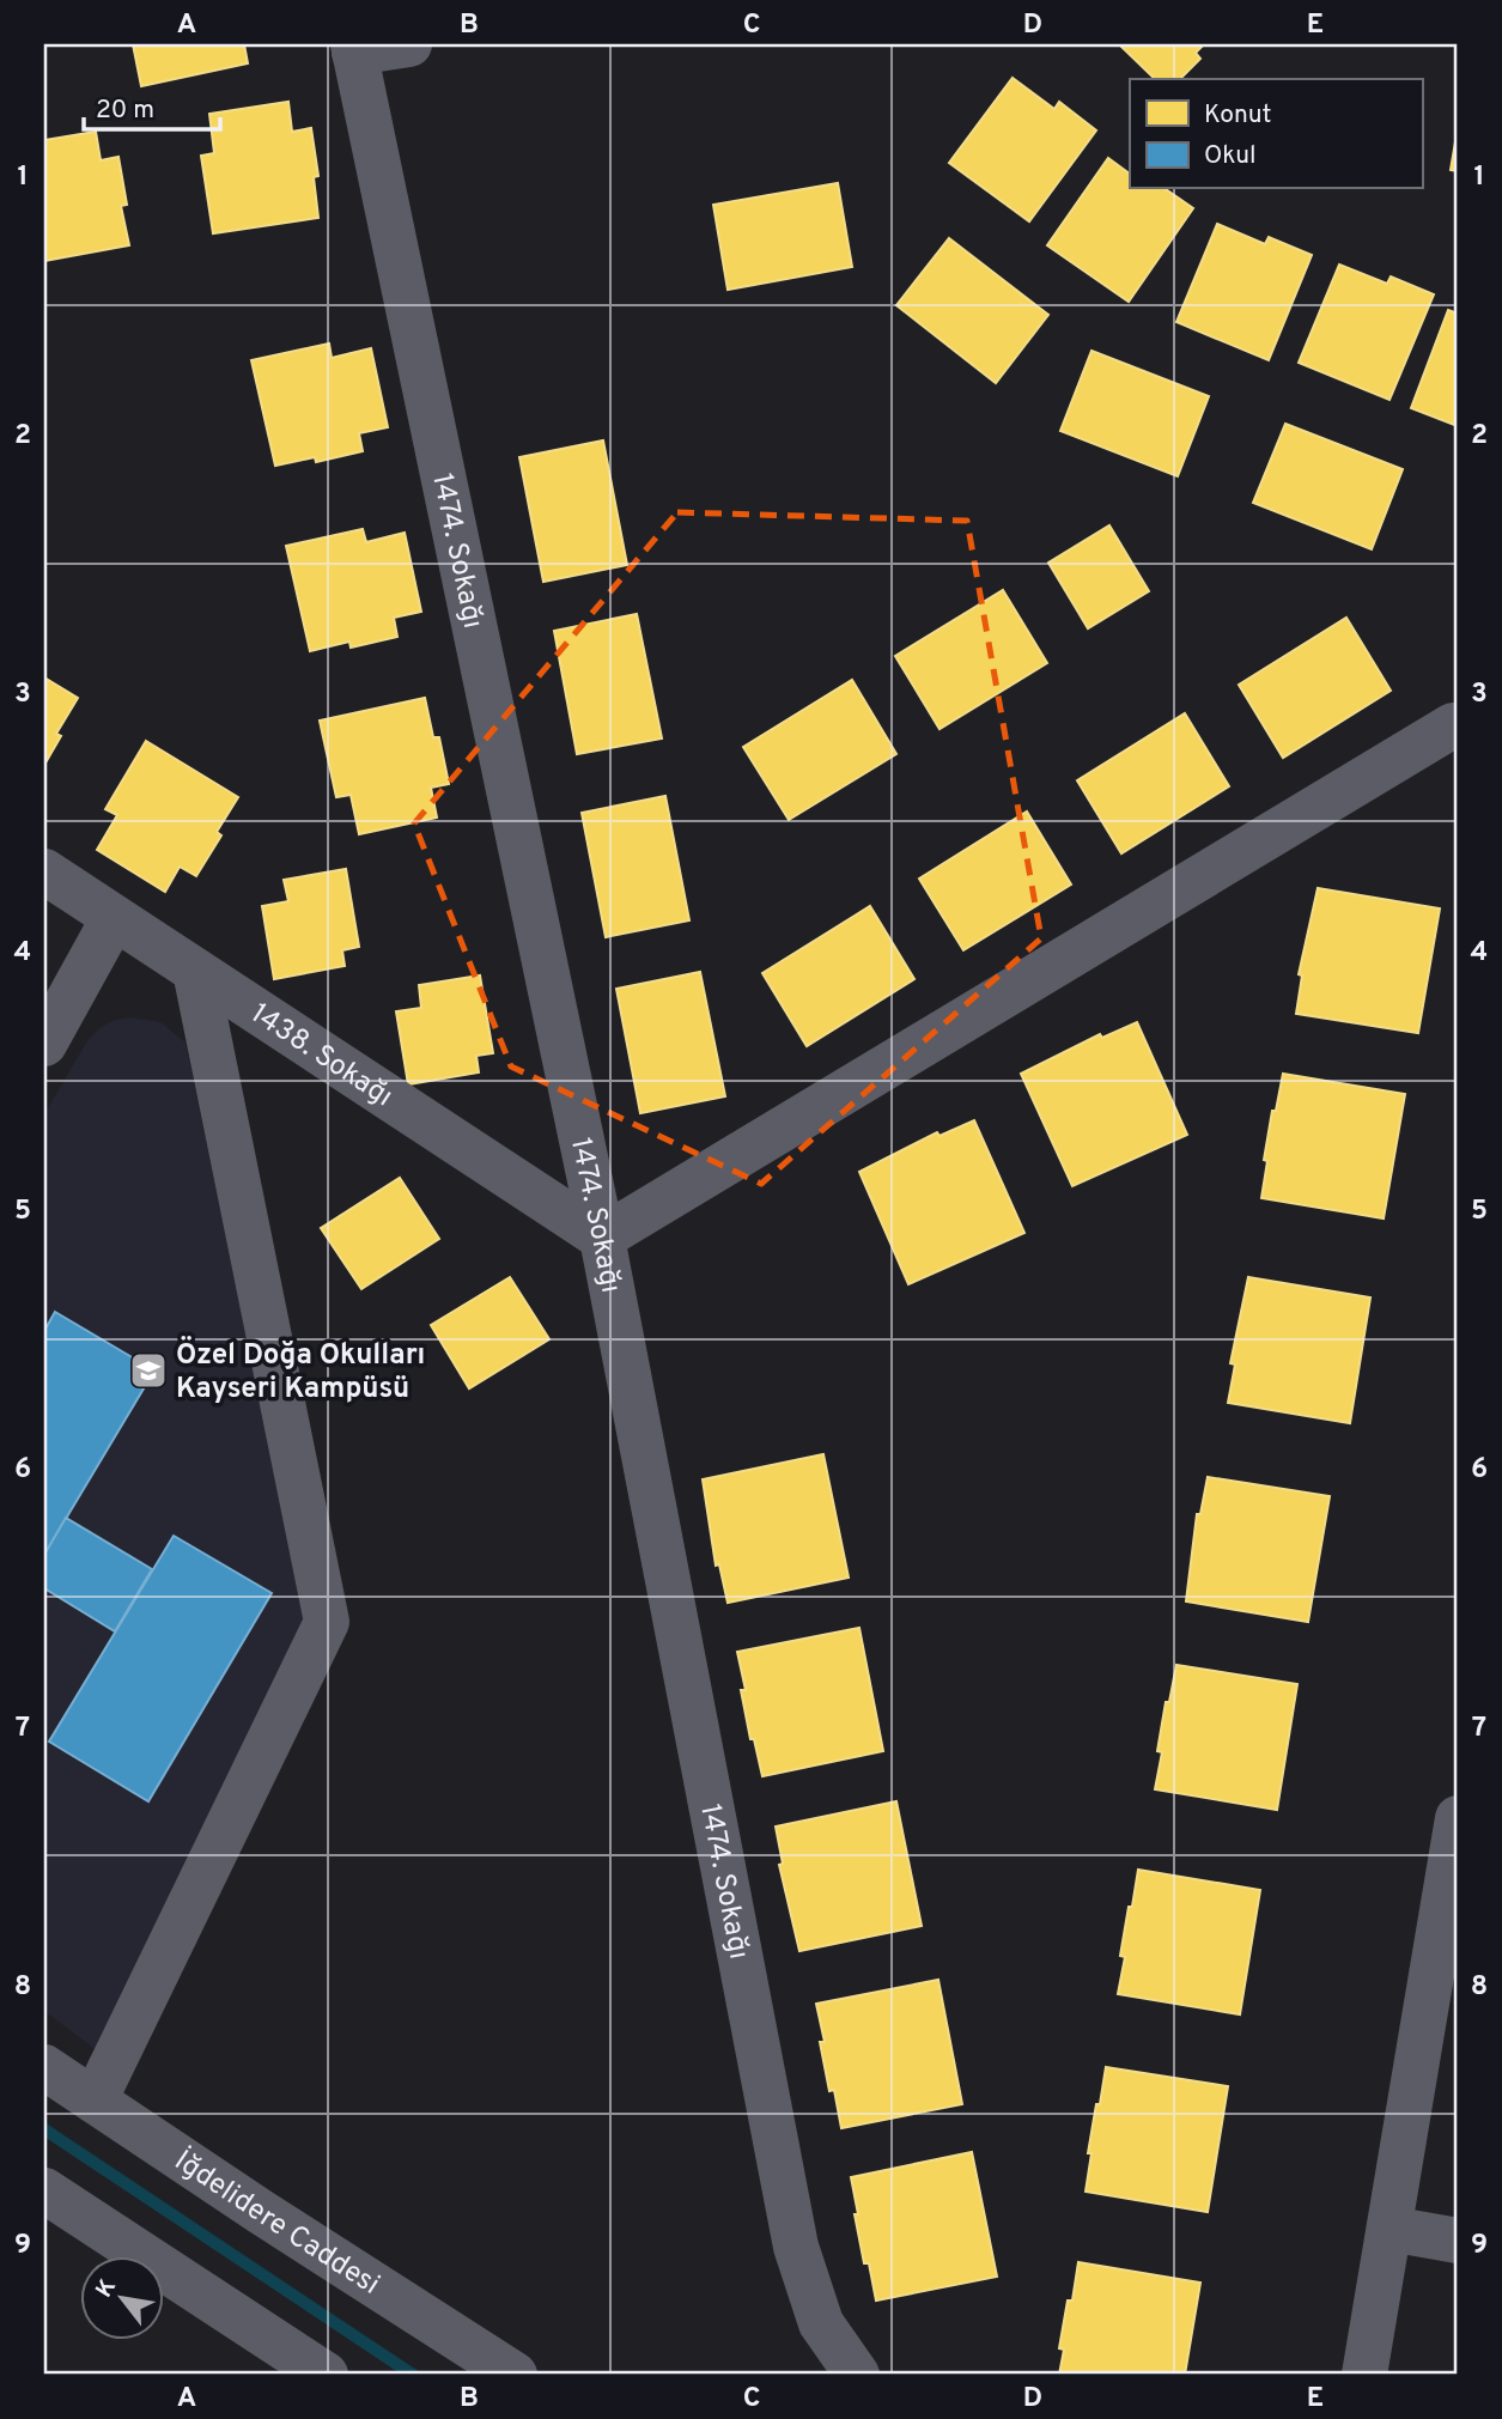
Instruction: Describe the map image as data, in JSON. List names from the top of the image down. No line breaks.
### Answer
{"streets":{"street":["1474. Sokağı","1438. Sokağı","İğdelidere Caddesi"]},"crossings":[["1474. Sokağı","1438. Sokağı"]],"places":{"school or university":["Özel Doğa Okulları Kayseri Kampüsü"]},"legend":["Konut","Okul"],"scale_bar":"20 m","north":"top left","grid":{"columns":["A","B","C","D","E"],"rows":["1","2","3","4","5","6","7","8","9"]}}
